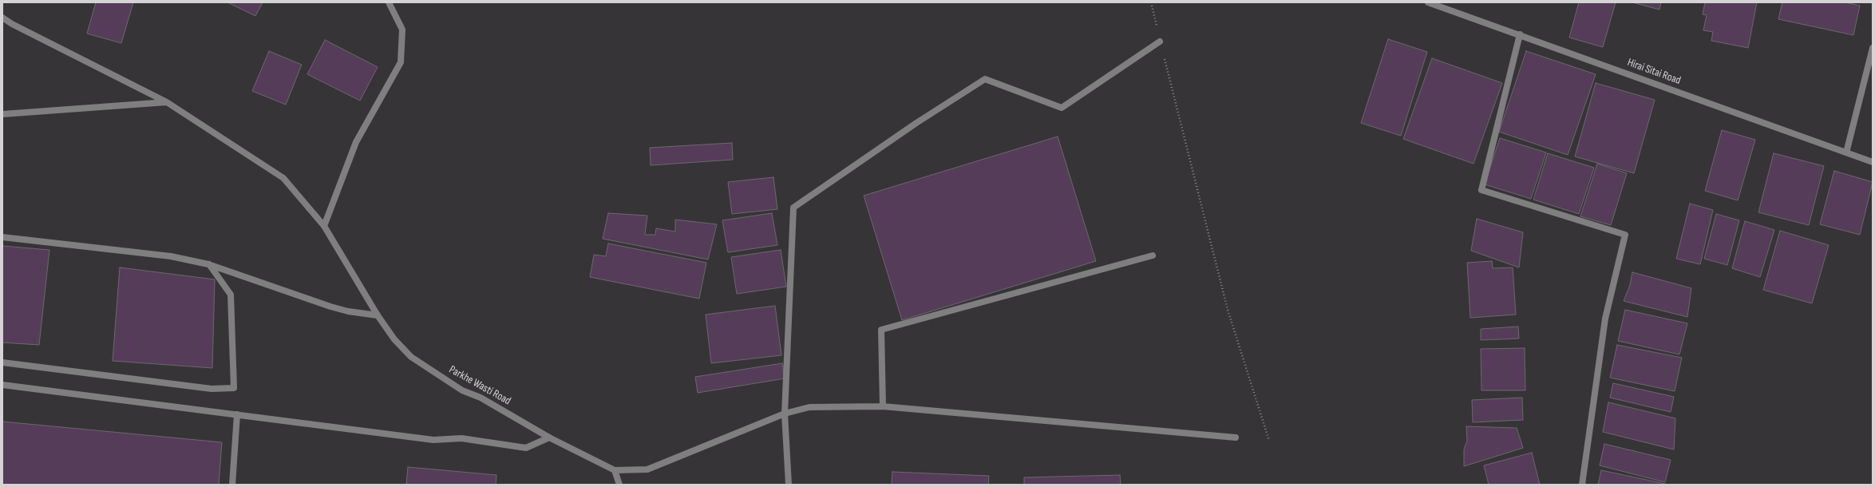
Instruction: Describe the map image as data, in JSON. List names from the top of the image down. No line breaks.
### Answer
{"streets":{"street":["Hirai Sitai Road","Parkhe Wasti Road"]}}
